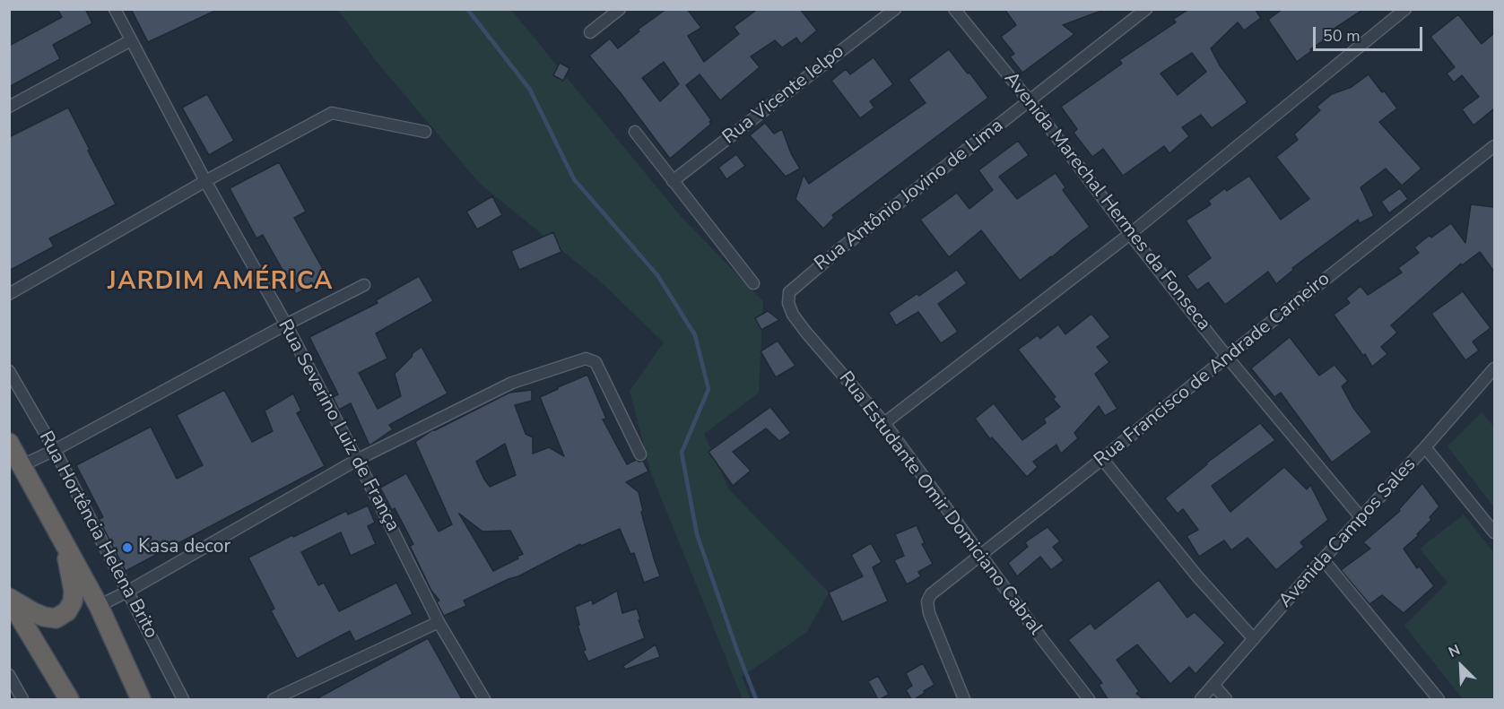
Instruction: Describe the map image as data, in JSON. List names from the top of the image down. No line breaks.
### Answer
{"streets":{"street":["Rua Vicente Ielpo","Rua Antônio Jovino de Lima","Avenida Marechal Hermes da Fonseca","Rua Francisco de Andrade Carneiro","Rua Severino Luiz de França","Rua Estudante Omir Domiciano Cabral","Avenida Campos Sales","Rua Hortência Helena Brito"]},"crossings":[["Rua Antônio Jovino de Lima","Avenida Marechal Hermes da Fonseca"],["Rua Antônio Jovino de Lima","Rua Estudante Omir Domiciano Cabral"],["Avenida Marechal Hermes da Fonseca","Rua Francisco de Andrade Carneiro"],["Avenida Marechal Hermes da Fonseca","Avenida Campos Sales"],["Rua Francisco de Andrade Carneiro","Rua Estudante Omir Domiciano Cabral"]],"districts":["JARDIM AMÉRICA"],"places":["Kasa decor"],"scale_bar":"50 m","north":"top left"}
